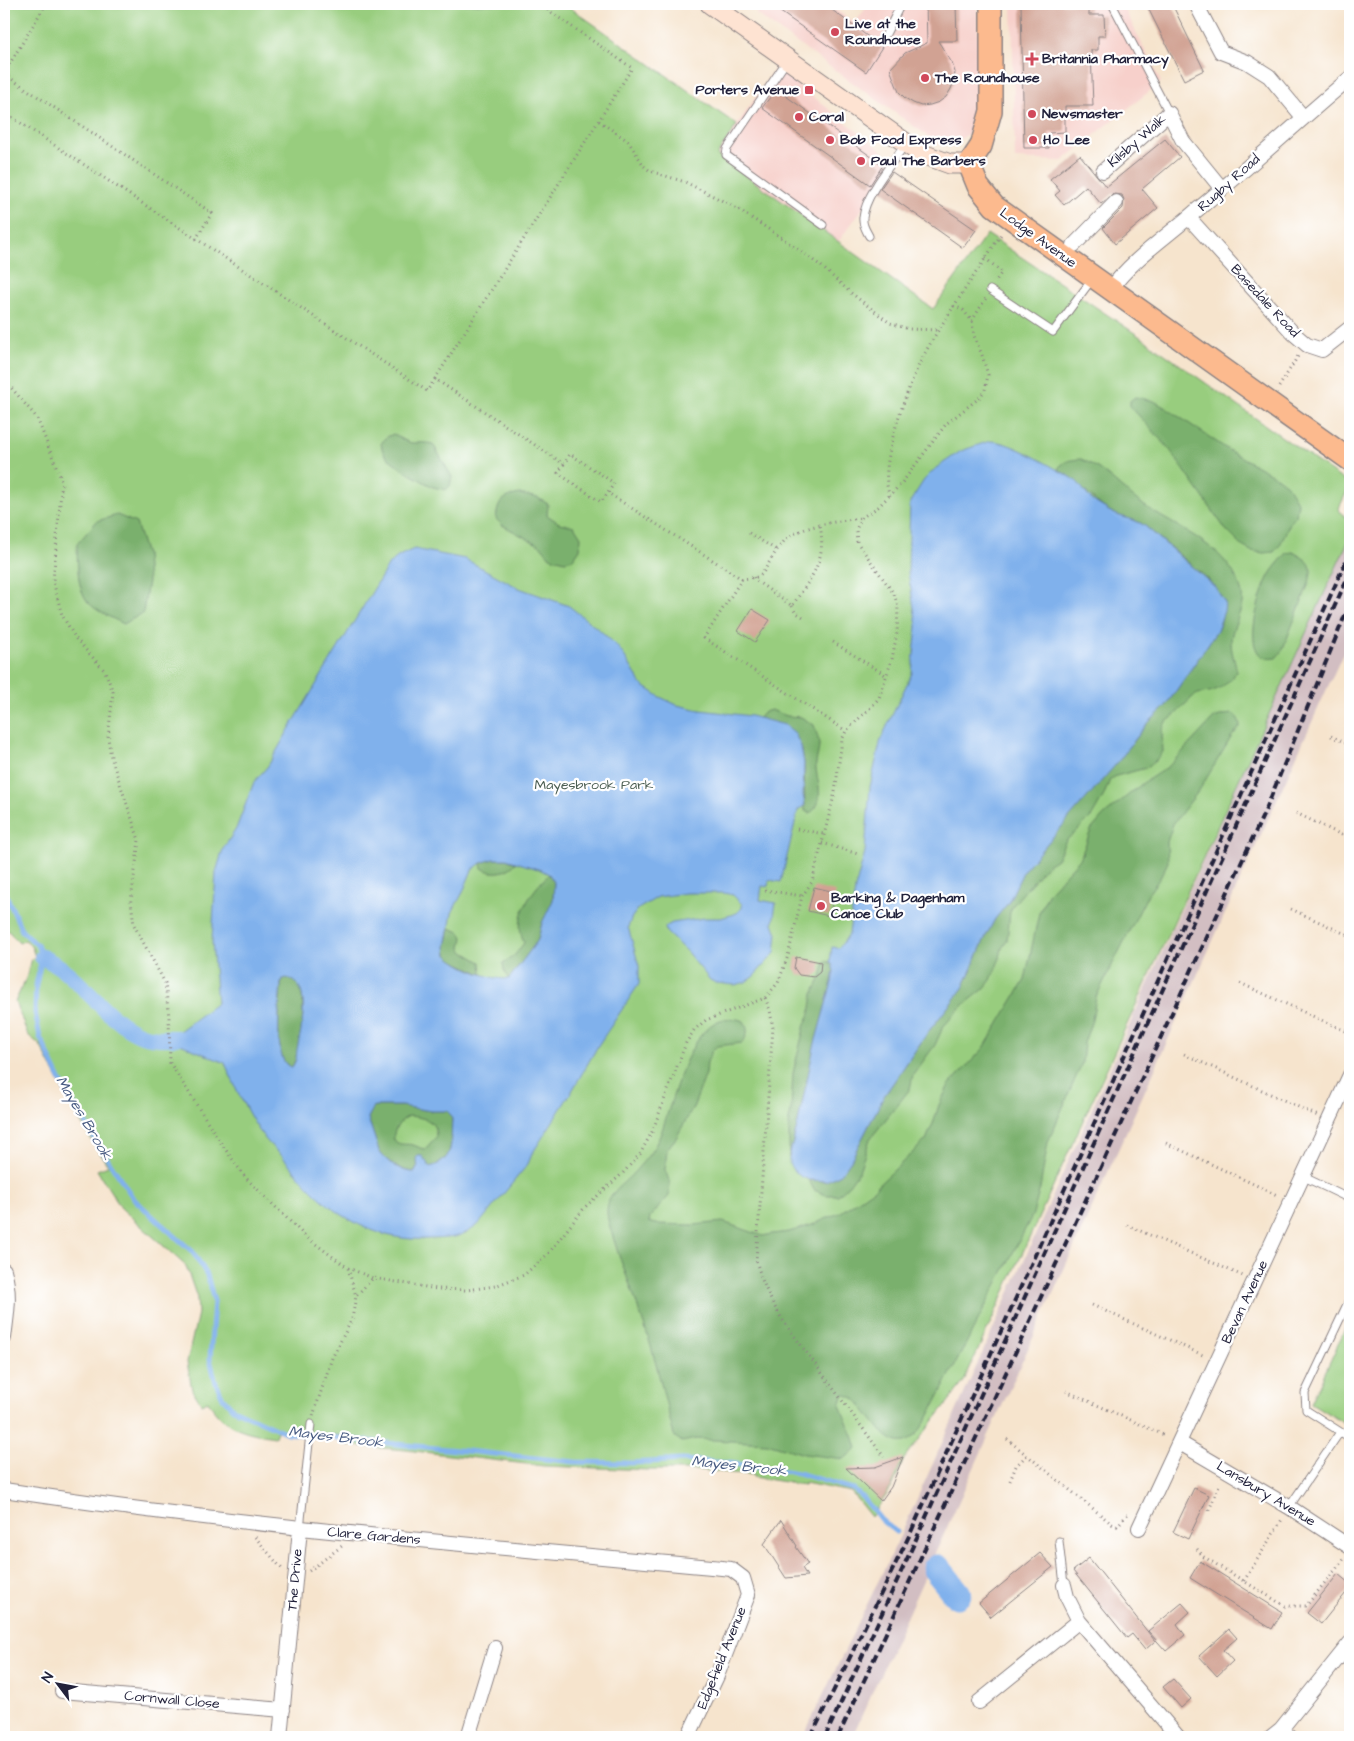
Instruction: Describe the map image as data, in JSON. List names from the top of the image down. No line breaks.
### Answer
{"streets":{"main road":["Lodge Avenue"],"street":["Kilsby Walk","Rugby Road","Basedale Road","Bevan Avenue","Lansbury Avenue","Clare Gardens","The Drive","Edgefield Avenue","Cornwall Close"]},"crossings":[["Kilsby Walk","Rugby Road"],["Rugby Road","Lodge Avenue"],["Rugby Road","Basedale Road"],["Bevan Avenue","Lansbury Avenue"],["Clare Gardens","The Drive"],["Clare Gardens","Edgefield Avenue"],["The Drive","Cornwall Close"]],"water":["Mayes Brook"],"parks":["Mayesbrook Park"],"places":{"other":["Live at the Roundhouse","The Roundhouse","Newsmaster","Coral","Bob Food Express","Ho Lee","Paul The Barbers","Barking & Dagenham Canoe Club"],"health":["Britannia Pharmacy"],"transit":["Porters Avenue"]},"north":"top left"}
